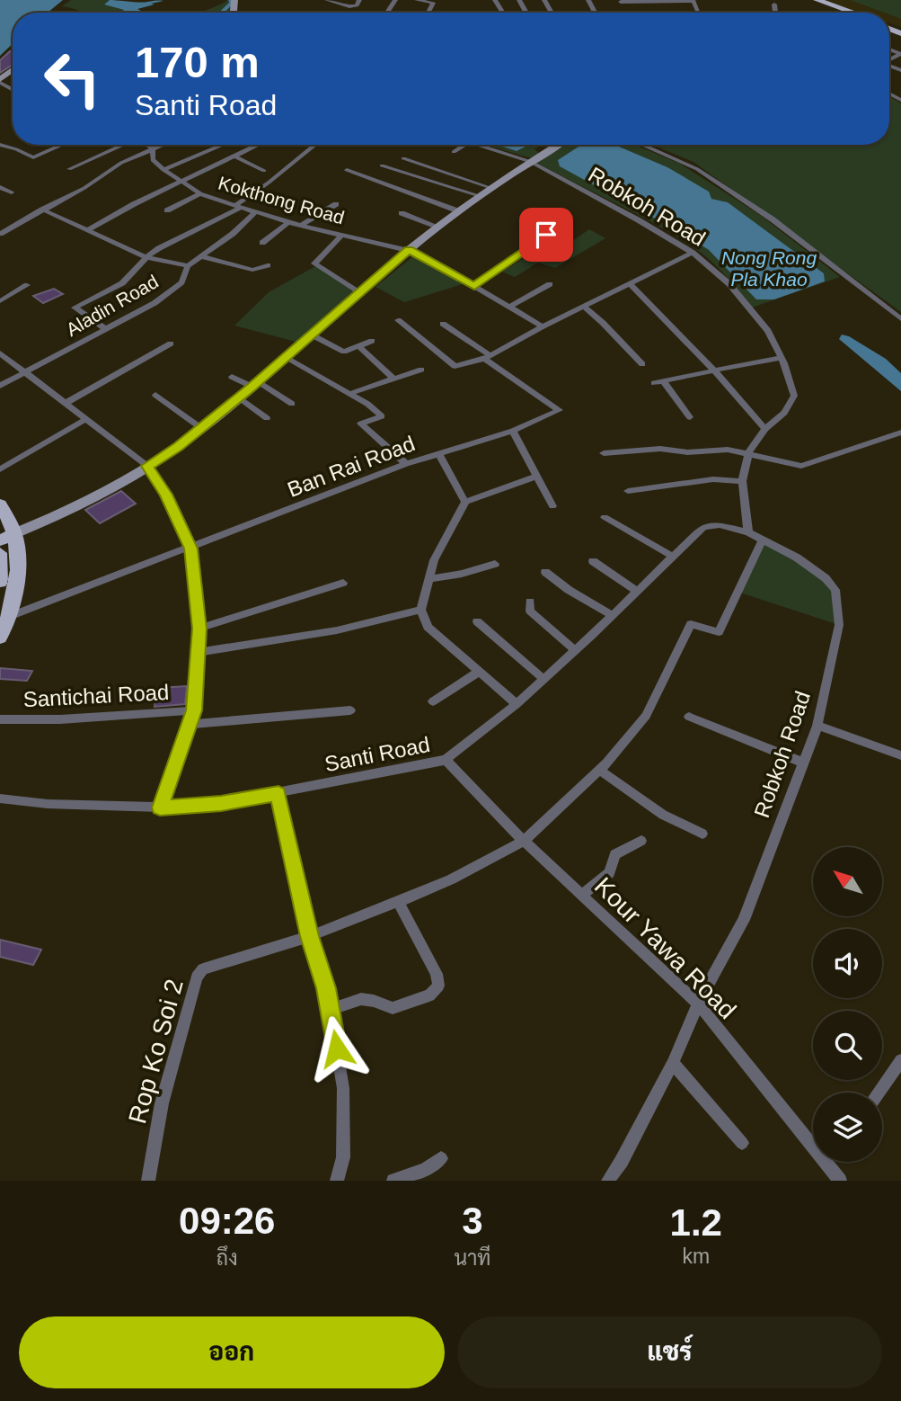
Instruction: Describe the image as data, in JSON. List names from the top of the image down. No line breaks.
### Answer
{"streets":{"street":["Kokthong Road","Robkoh Road","Aladin Road","Ban Rai Road","Santichai Road","Santi Road","Kour Yawa Road","Rop Ko Soi 2"]},"crossings":[["Kokthong Road","Aladin Road"],["Robkoh Road","Santi Road"],["Robkoh Road","Kour Yawa Road"],["Robkoh Road","Rop Ko Soi 2"],["Santi Road","Kour Yawa Road"],["Kour Yawa Road","Rop Ko Soi 2"]],"water":["Nong Rong Pla Khao"],"north":"top left","page":{"turn":["170 m","Santi Road"],"eta":["09:26","ถึง","3","นาที","1.2","km"],"buttons":["ออก","แชร์"]}}
